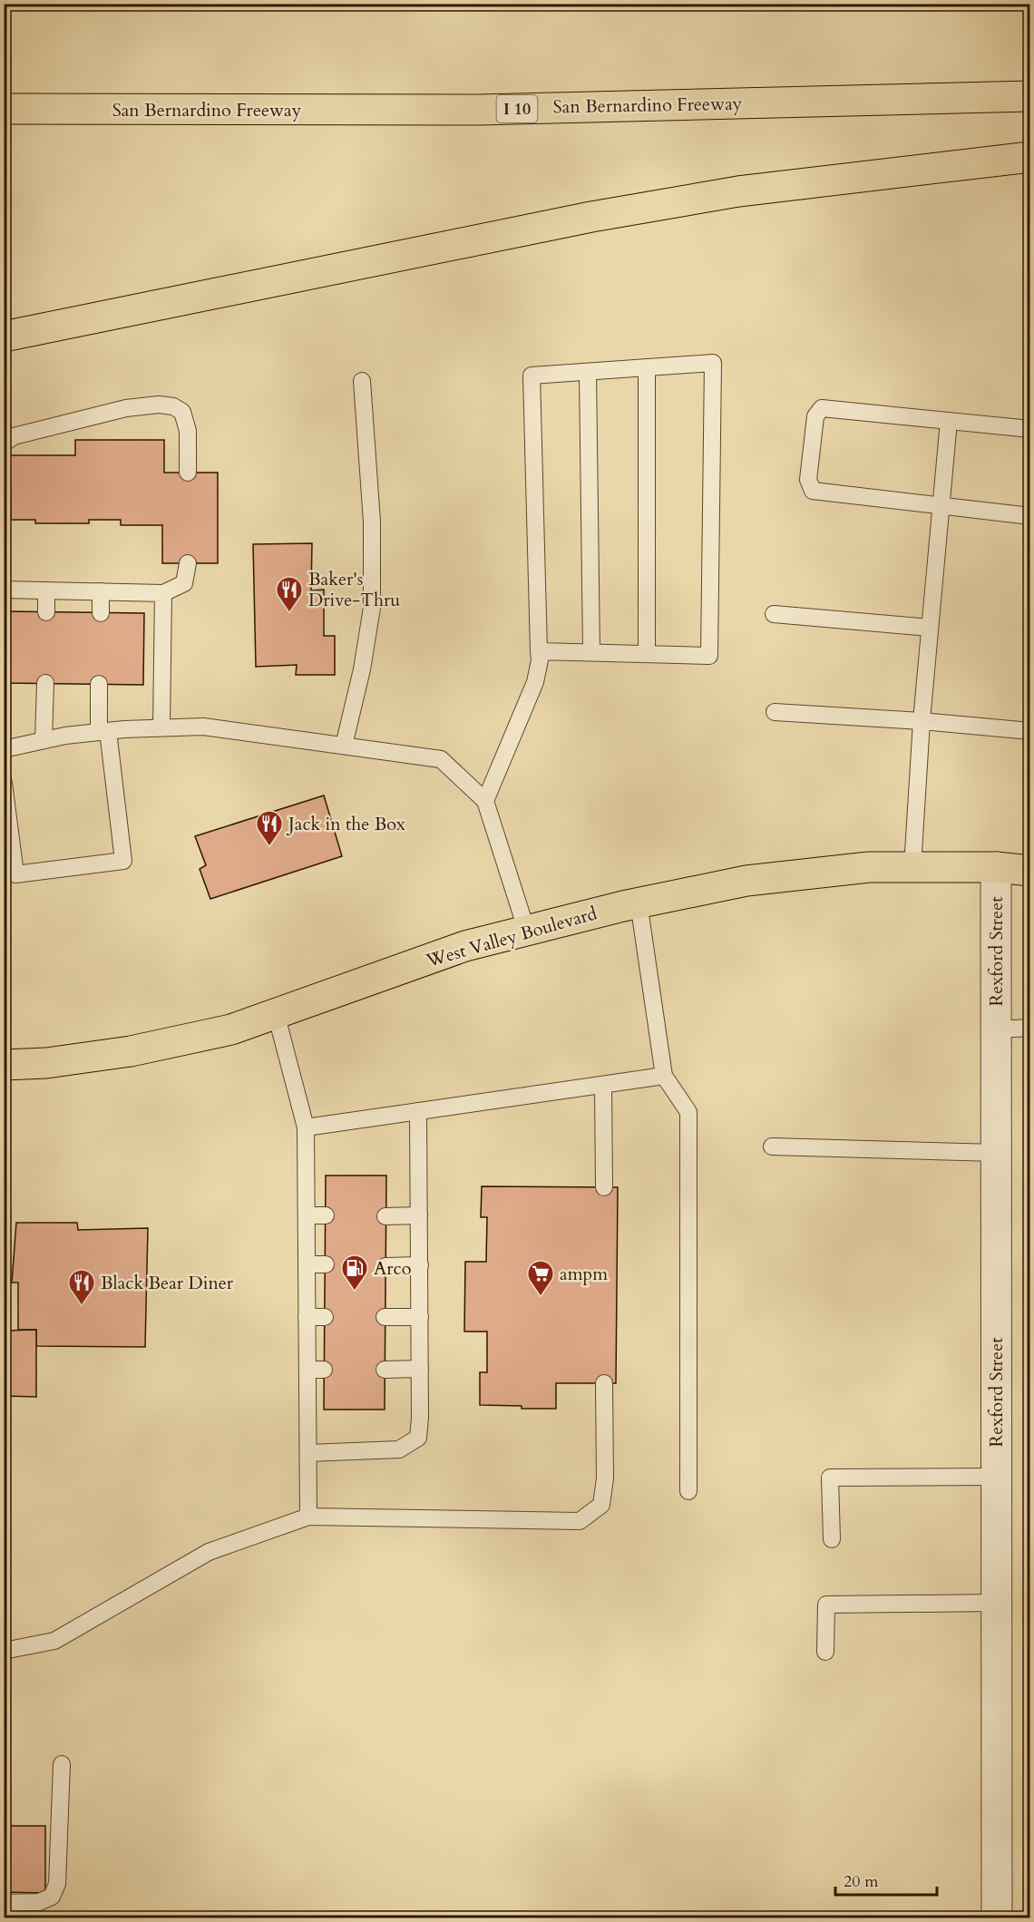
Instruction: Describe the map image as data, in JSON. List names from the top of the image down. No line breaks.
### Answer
{"streets":{"main road":["San Bernardino Freeway","I 10","West Valley Boulevard"],"street":["Rexford Street"]},"crossings":[["West Valley Boulevard","Rexford Street"]],"places":{"restaurant":["Baker's Drive-Thru","Jack in the Box","Black Bear Diner"],"fuel station":["Arco"],"supermarket":["ampm"]},"scale_bar":"20 m"}
